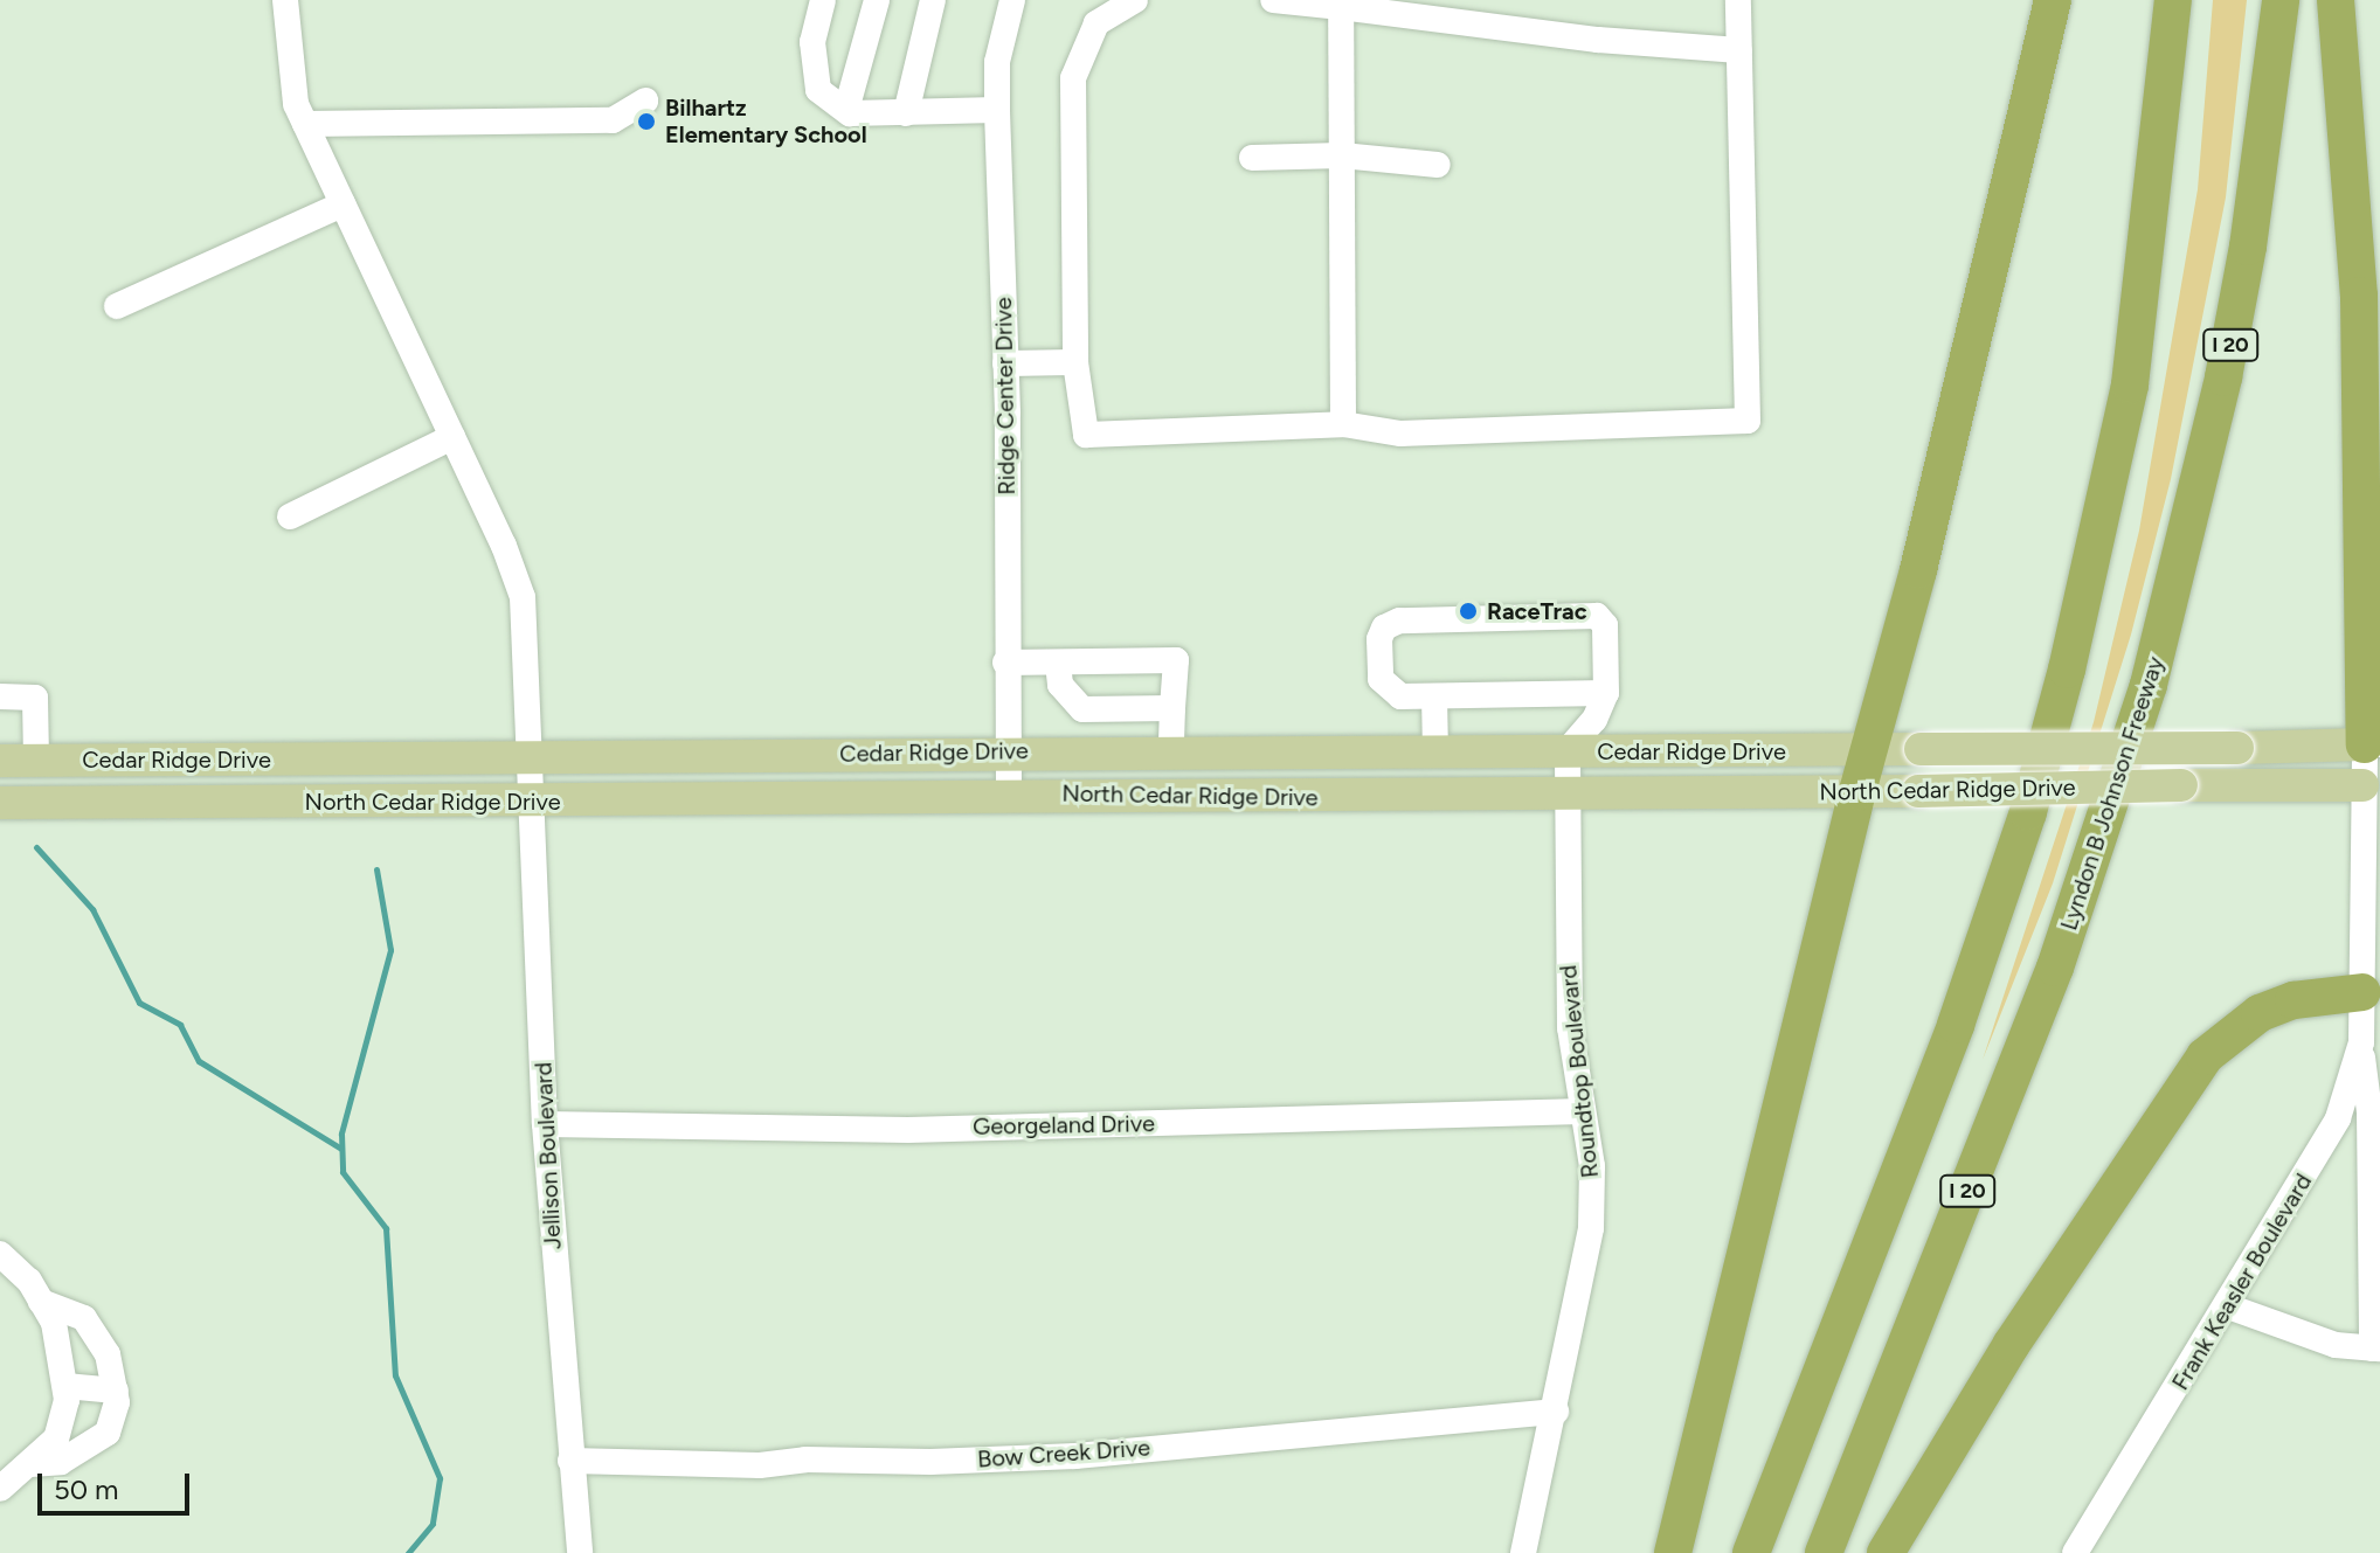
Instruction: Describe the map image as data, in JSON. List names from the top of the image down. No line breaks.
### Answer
{"streets":{"highway":["I 20","Lyndon B Johnson Freeway"],"main road":["Cedar Ridge Drive","North Cedar Ridge Drive"],"street":["Ridge Center Drive","Roundtop Boulevard","Georgeland Drive","Jellison Boulevard","Frank Keasler Boulevard","Bow Creek Drive"]},"crossings":[["Ridge Center Drive","Cedar Ridge Drive"],["Ridge Center Drive","North Cedar Ridge Drive"],["Cedar Ridge Drive","North Cedar Ridge Drive"],["Cedar Ridge Drive","Roundtop Boulevard"],["Cedar Ridge Drive","Jellison Boulevard"],["North Cedar Ridge Drive","Roundtop Boulevard"],["North Cedar Ridge Drive","Jellison Boulevard"],["North Cedar Ridge Drive","Frank Keasler Boulevard"],["Roundtop Boulevard","Georgeland Drive"],["Roundtop Boulevard","Bow Creek Drive"],["Georgeland Drive","Jellison Boulevard"],["Jellison Boulevard","Bow Creek Drive"]],"places":["Bilhartz Elementary School","RaceTrac"],"scale_bar":"50 m"}
